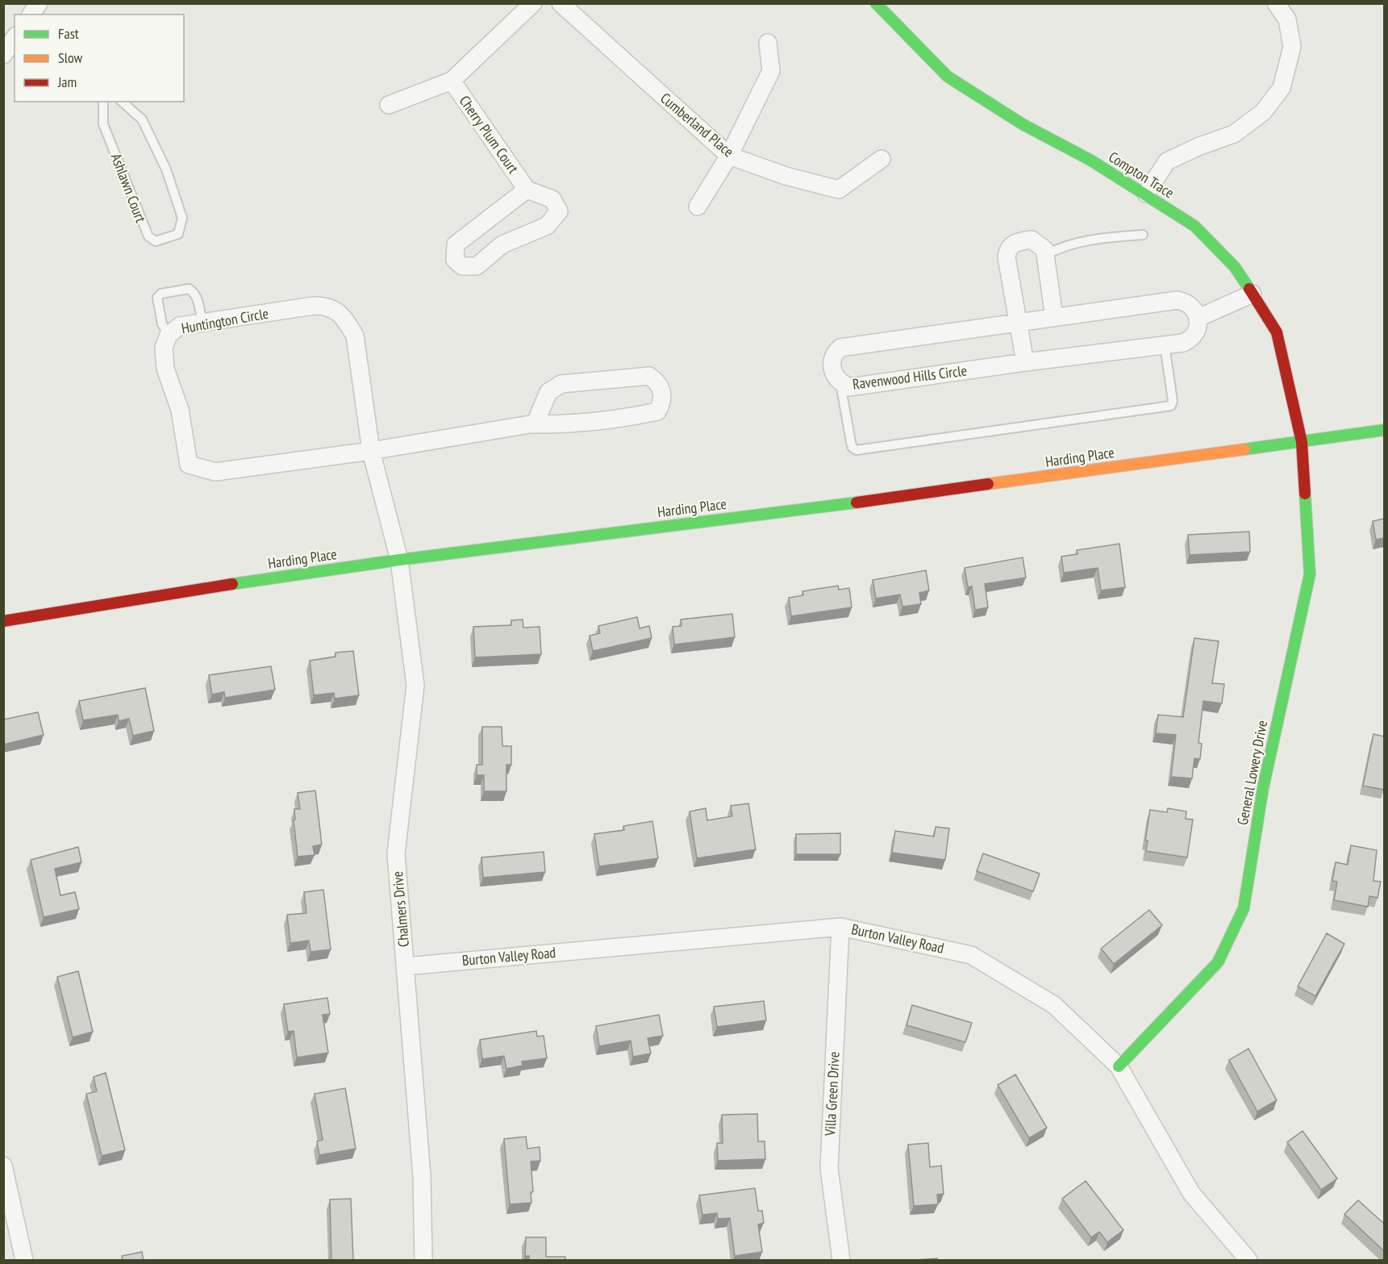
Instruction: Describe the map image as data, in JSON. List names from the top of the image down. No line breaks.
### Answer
{"streets":{"main road":["Compton Trace","Harding Place","General Lowery Drive"],"street":["Cumberland Place","Cherry Plum Court","Huntington Circle","Ravenwood Hills Circle","Chalmers Drive","Burton Valley Road","Villa Green Drive"],"lane":["Ashlawn Court"]},"crossings":[["Compton Trace","Harding Place"],["Compton Trace","General Lowery Drive"],["Huntington Circle","Harding Place"],["Huntington Circle","Chalmers Drive"],["Harding Place","General Lowery Drive"],["Harding Place","Chalmers Drive"],["General Lowery Drive","Burton Valley Road"],["Chalmers Drive","Burton Valley Road"],["Burton Valley Road","Villa Green Drive"]],"legend":["Fast","Slow","Jam"]}
